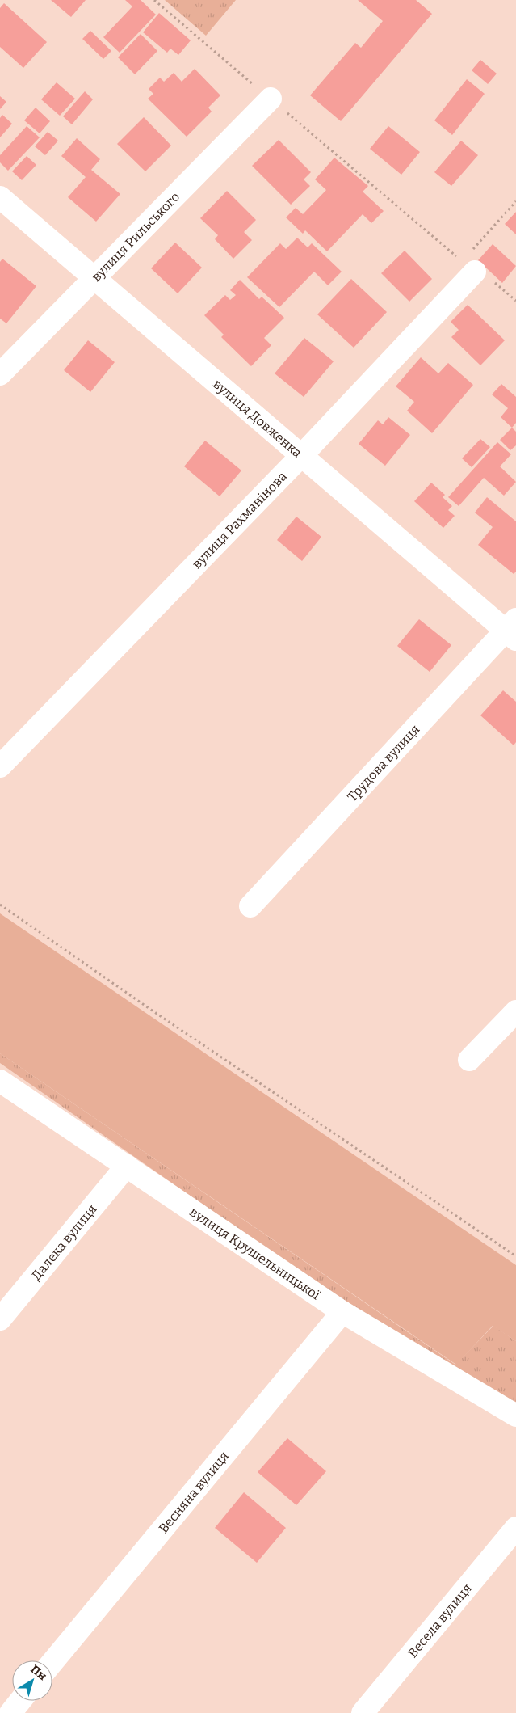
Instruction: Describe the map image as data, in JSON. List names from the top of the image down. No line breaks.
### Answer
{"streets":{"street":["вулиця Рильського","вулиця Довженка","вулиця Рахманінова","Трудова вулиця","Далека вулиця","вулиця Крушельницької","Весняна вулиця","Весела вулиця"]},"crossings":[["вулиця Рильського","вулиця Довженка"],["вулиця Довженка","вулиця Рахманінова"],["вулиця Довженка","Трудова вулиця"],["Далека вулиця","вулиця Крушельницької"],["вулиця Крушельницької","Весняна вулиця"]],"north":"top right"}
